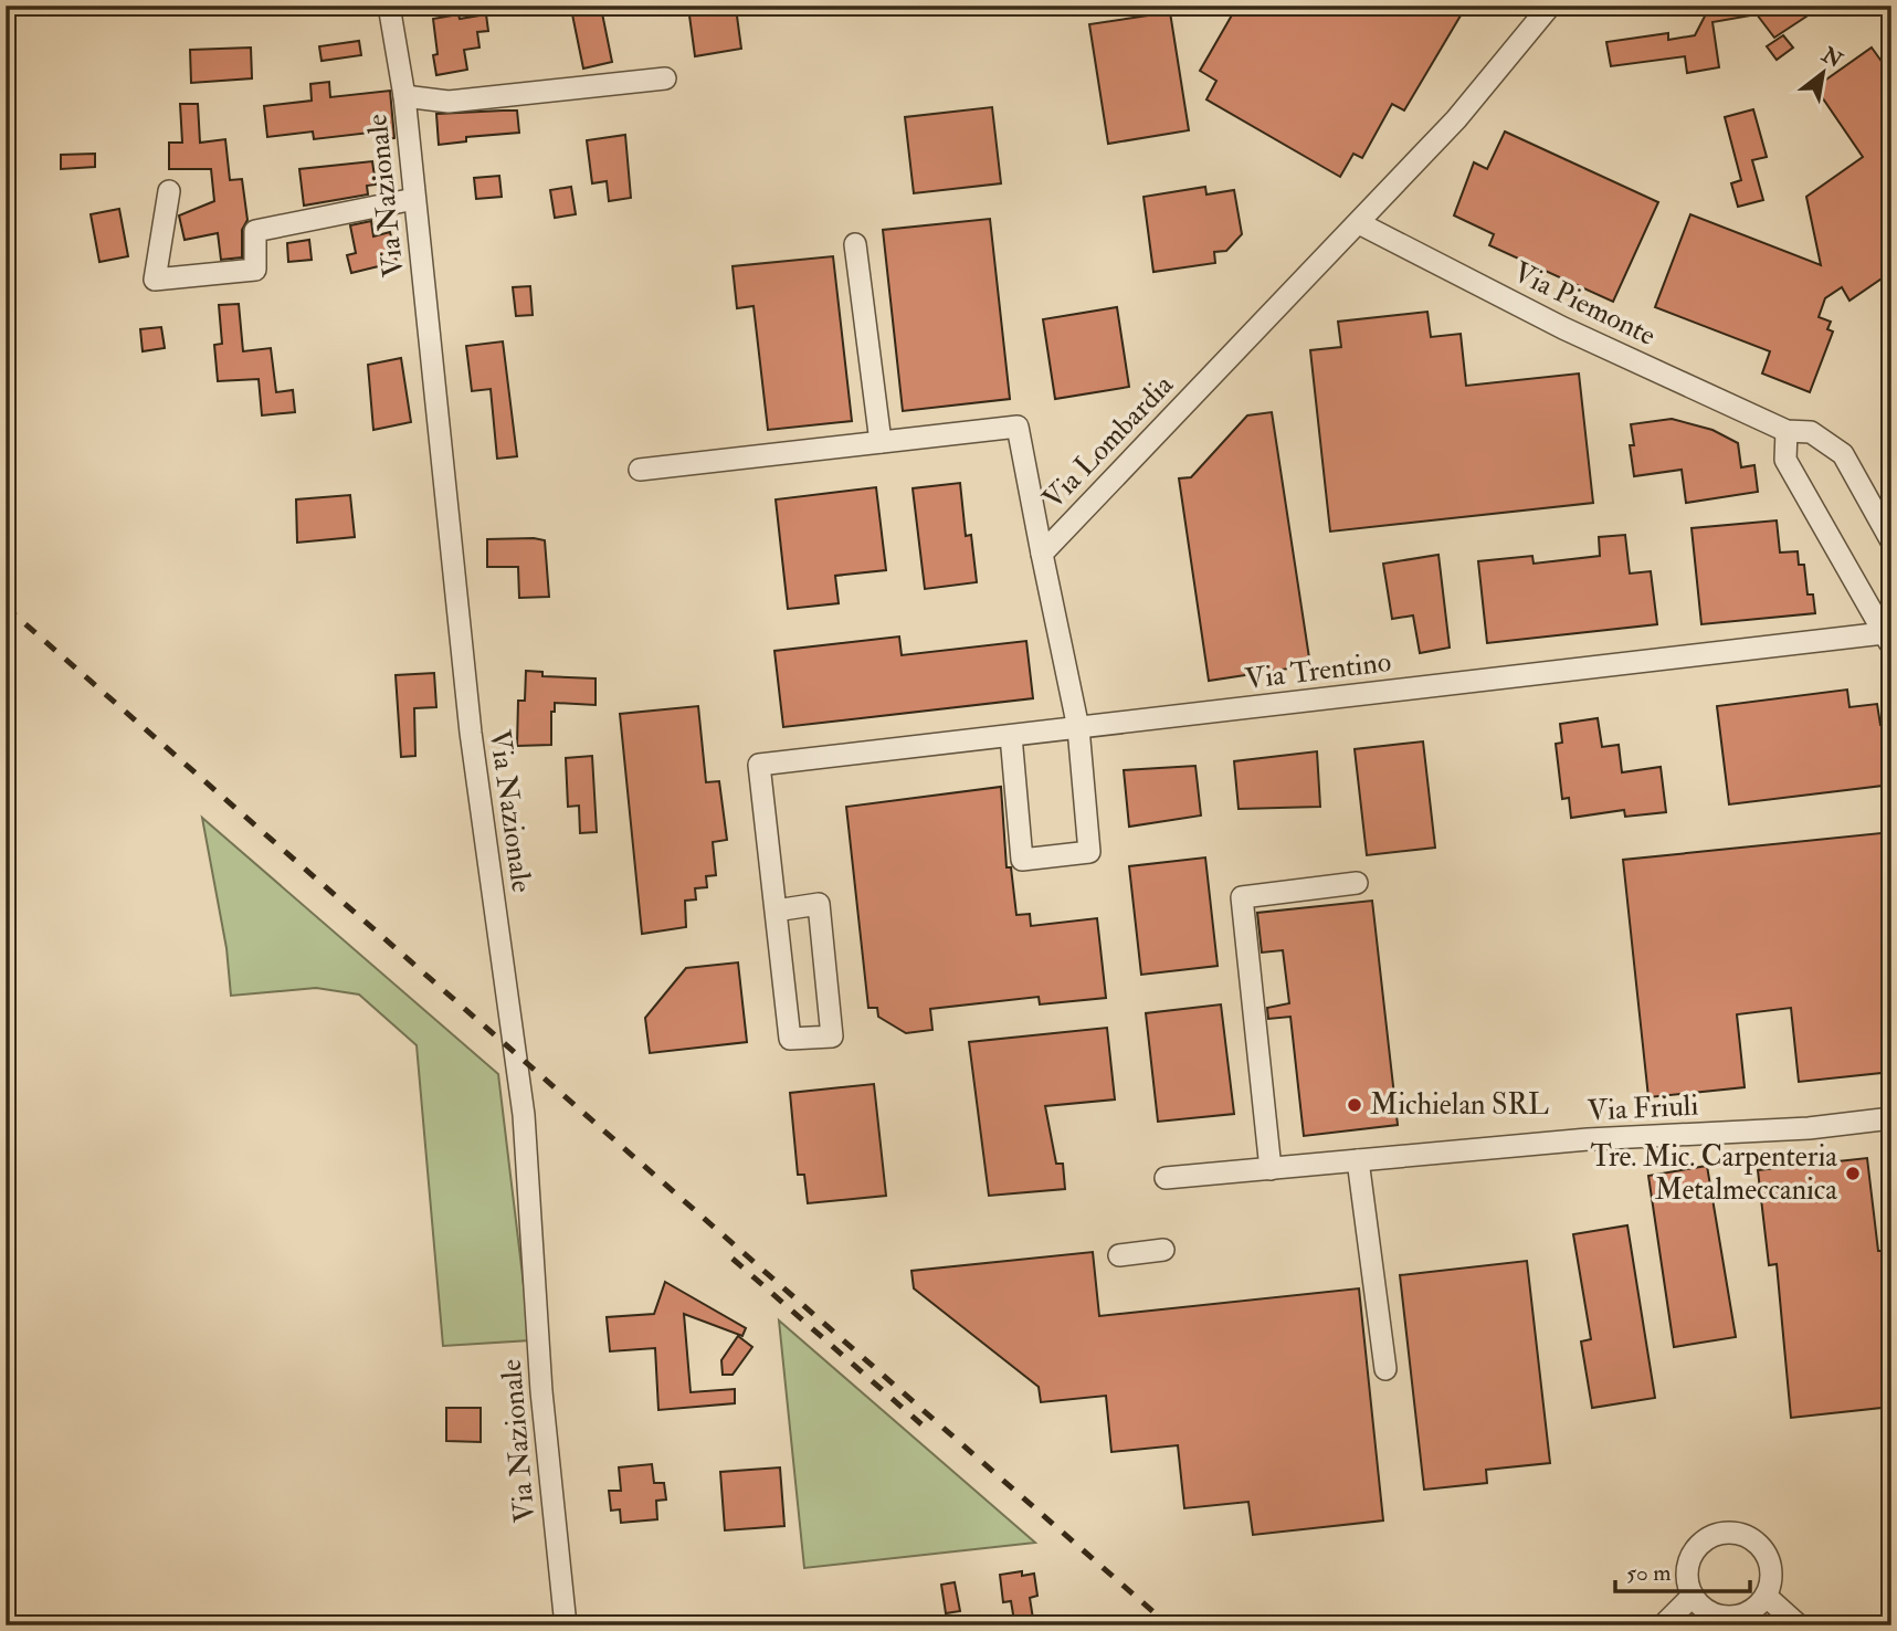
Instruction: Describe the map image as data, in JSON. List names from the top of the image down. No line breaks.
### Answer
{"streets":{"street":["Via Nazionale","Via Piemonte","Via Lombardia","Via Trentino","Via Friuli"]},"crossings":[["Via Piemonte","Via Lombardia"],["Via Lombardia","Via Trentino"]],"places":["Michielan SRL","Tre. Mic. Carpenteria Metalmeccanica"],"scale_bar":"50 m","north":"top right"}
